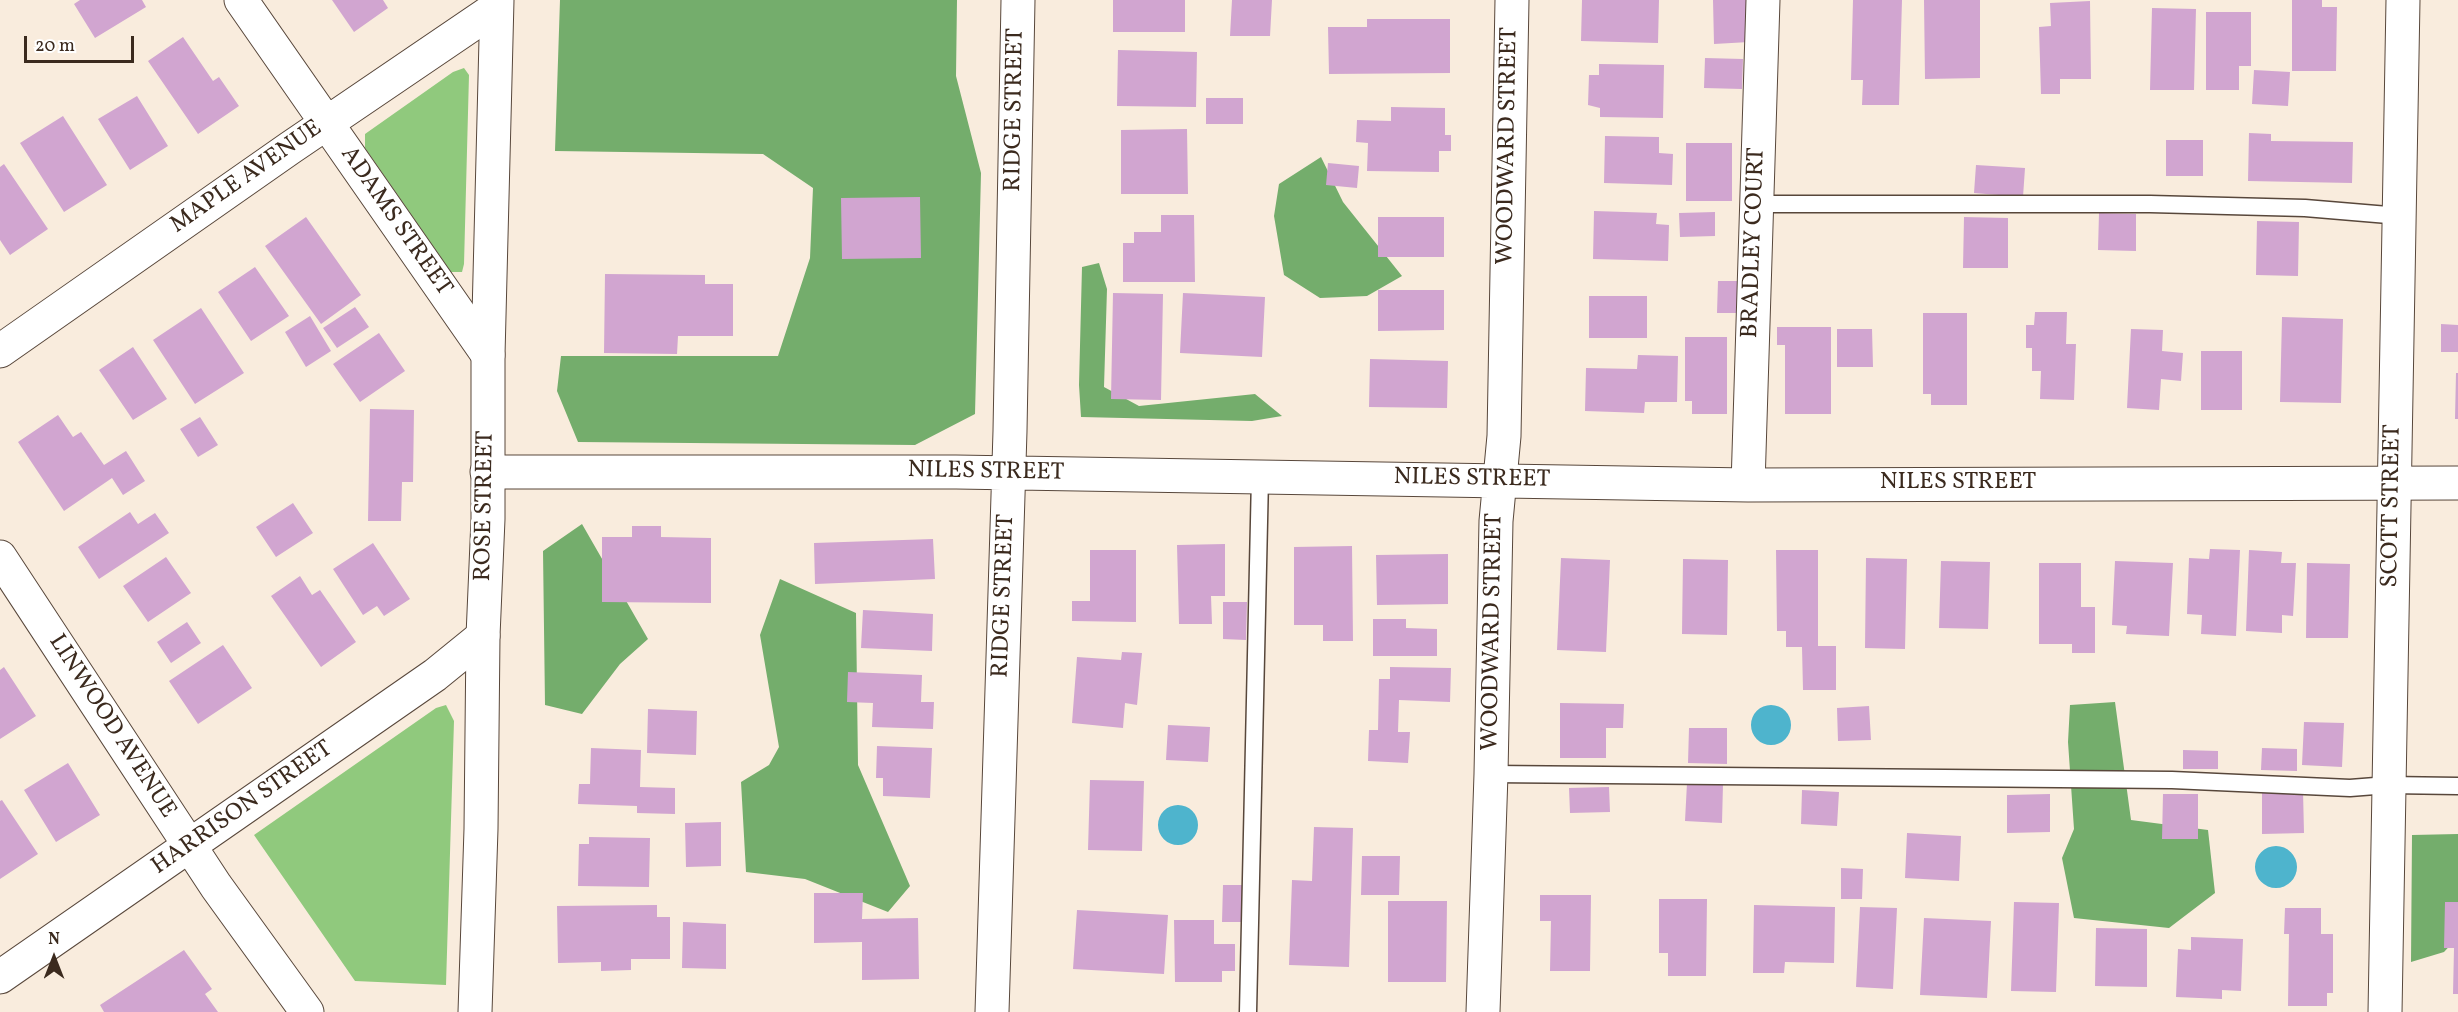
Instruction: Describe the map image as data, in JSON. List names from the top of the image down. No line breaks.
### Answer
{"streets":{"street":["RIDGE STREET","WOODWARD STREET","MAPLE AVENUE","ADAMS STREET","BRADLEY COURT","NILES STREET","ROSE STREET","SCOTT STREET","LINWOOD AVENUE","HARRISON STREET"]},"crossings":[["RIDGE STREET","NILES STREET"],["WOODWARD STREET","NILES STREET"],["MAPLE AVENUE","ADAMS STREET"],["MAPLE AVENUE","ROSE STREET"],["ADAMS STREET","ROSE STREET"],["BRADLEY COURT","NILES STREET"],["NILES STREET","ROSE STREET"],["NILES STREET","SCOTT STREET"],["ROSE STREET","HARRISON STREET"],["LINWOOD AVENUE","HARRISON STREET"]],"scale_bar":"20 m","north":"top"}
